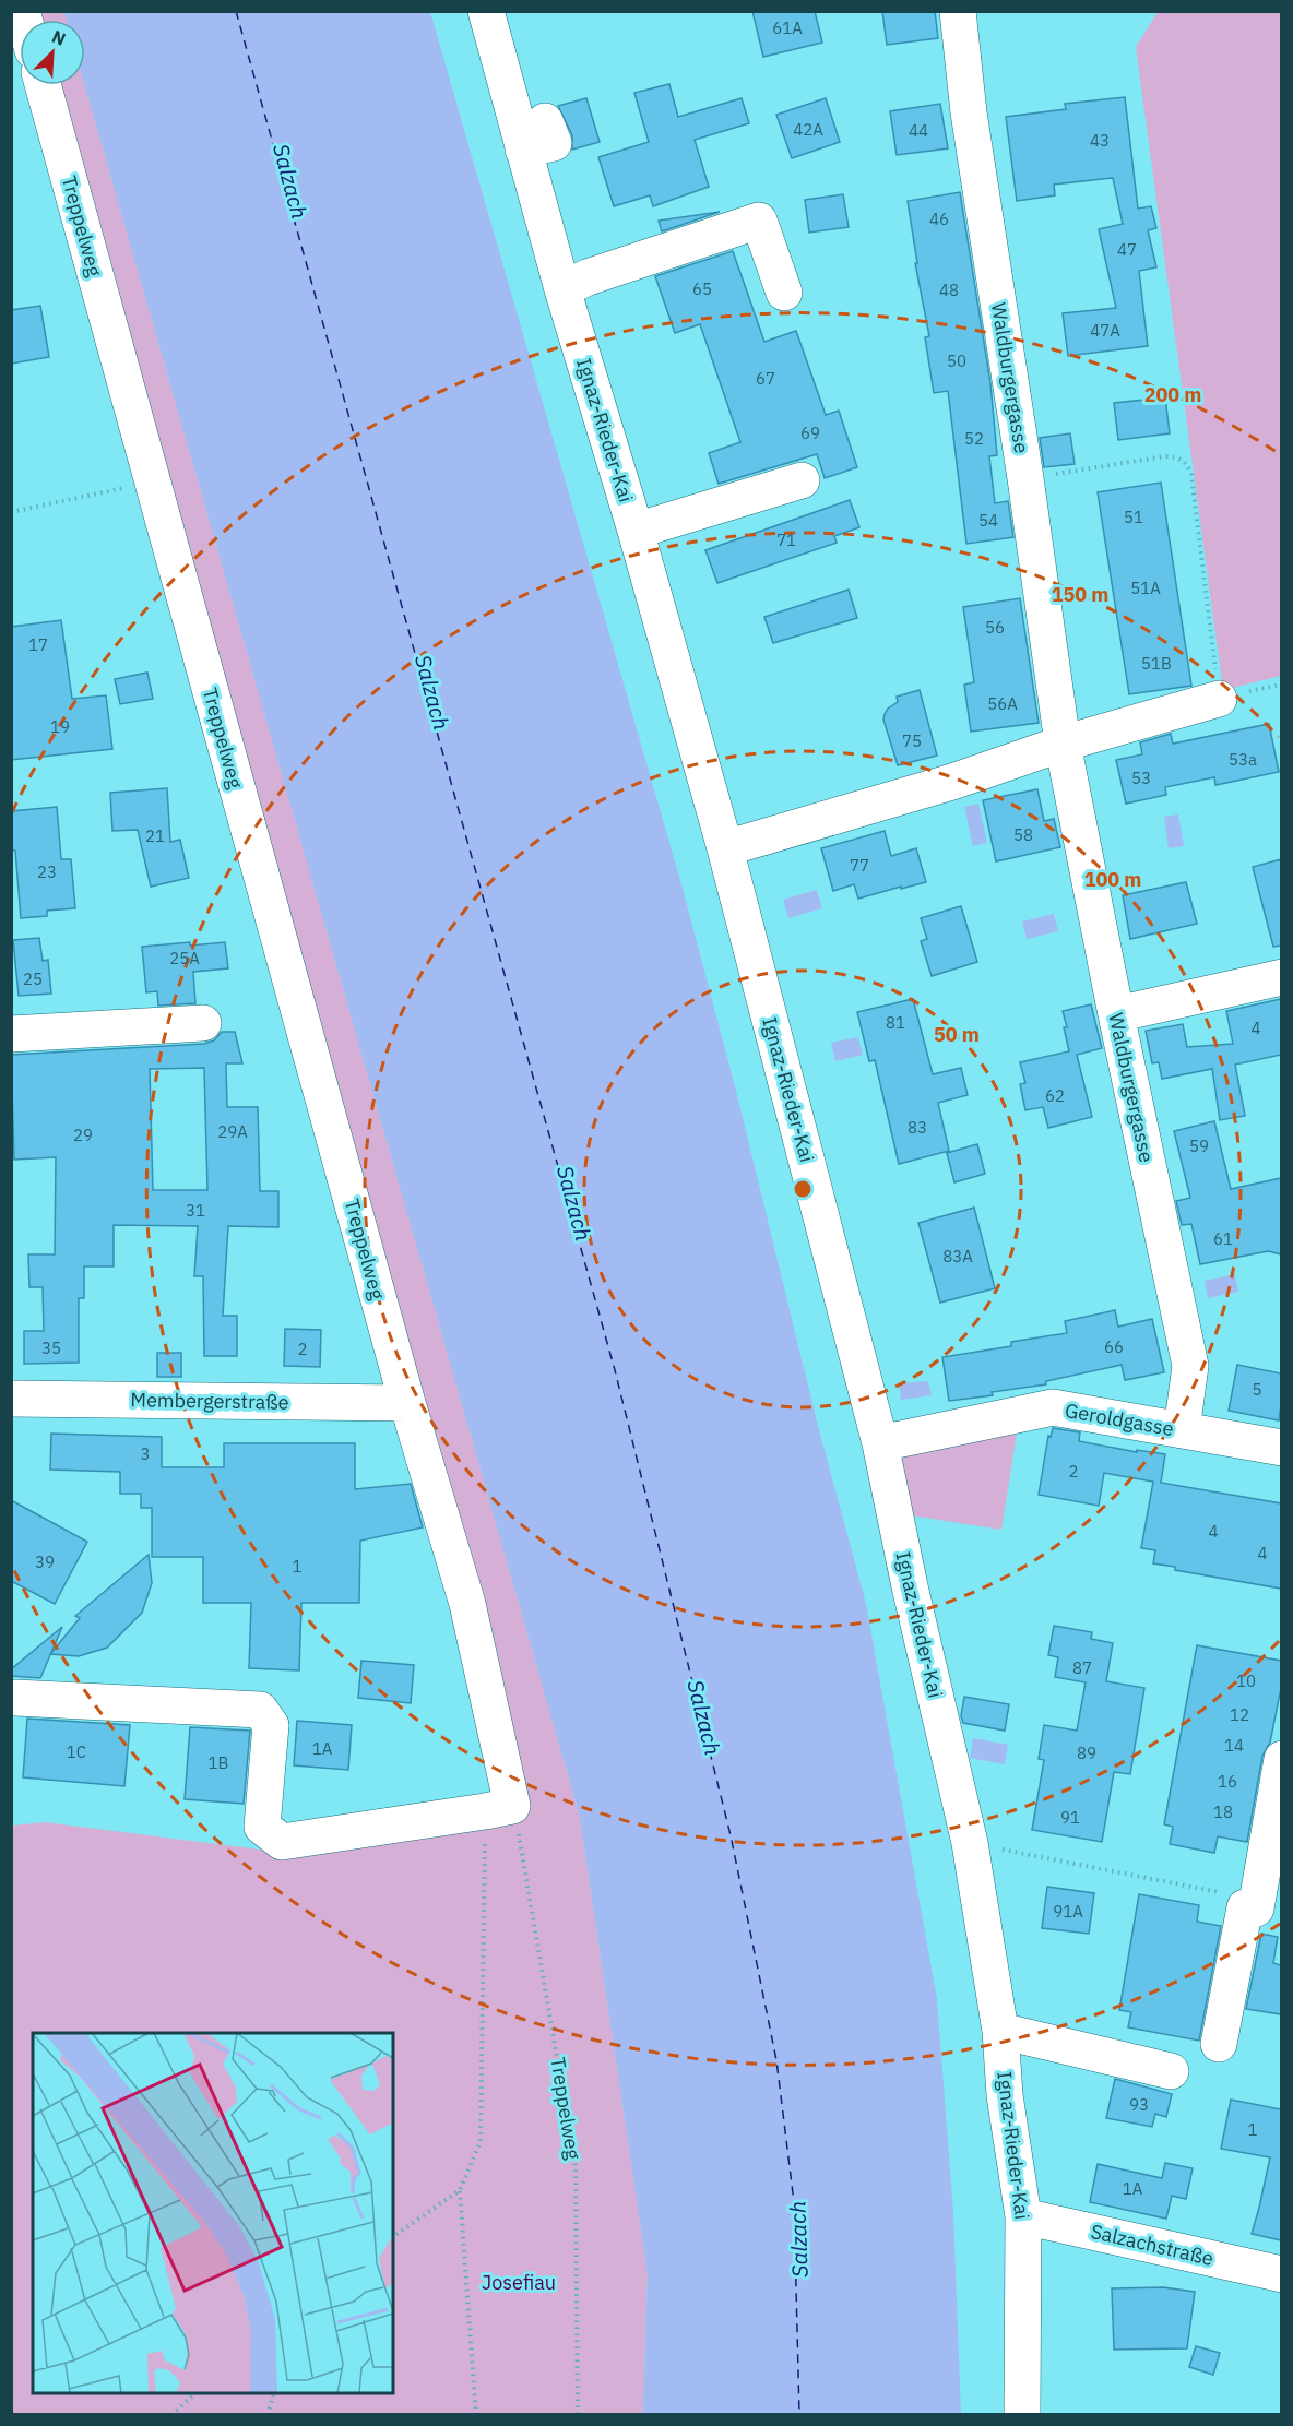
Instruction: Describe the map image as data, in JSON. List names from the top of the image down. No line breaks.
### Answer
{"streets":{"street":["Treppelweg","Waldburgergasse","Ignaz-Rieder-Kai","Membergerstraße","Geroldgasse","Salzachstraße"]},"crossings":[["Treppelweg","Membergerstraße"],["Waldburgergasse","Geroldgasse"],["Ignaz-Rieder-Kai","Geroldgasse"],["Ignaz-Rieder-Kai","Salzachstraße"]],"water":["Salzach"],"parks":["Josefiau"],"house_numbers":["61A","42A","44","43","46","47","65","48","47A","50","67","69","52","51","54","71","51A","56","17","51B","56A","19","75","53a","53","58","21","77","23","25A","25","81","4","62","83","29A","29","59","31","61","83A","66","35","2","5","3","2","4","4","39","1","87","10","12","14","1A","1C","89","1B","16","18","91","91A","93","1","1A"],"north":"top right","rings":["200 m","150 m","100 m","50 m"]}
